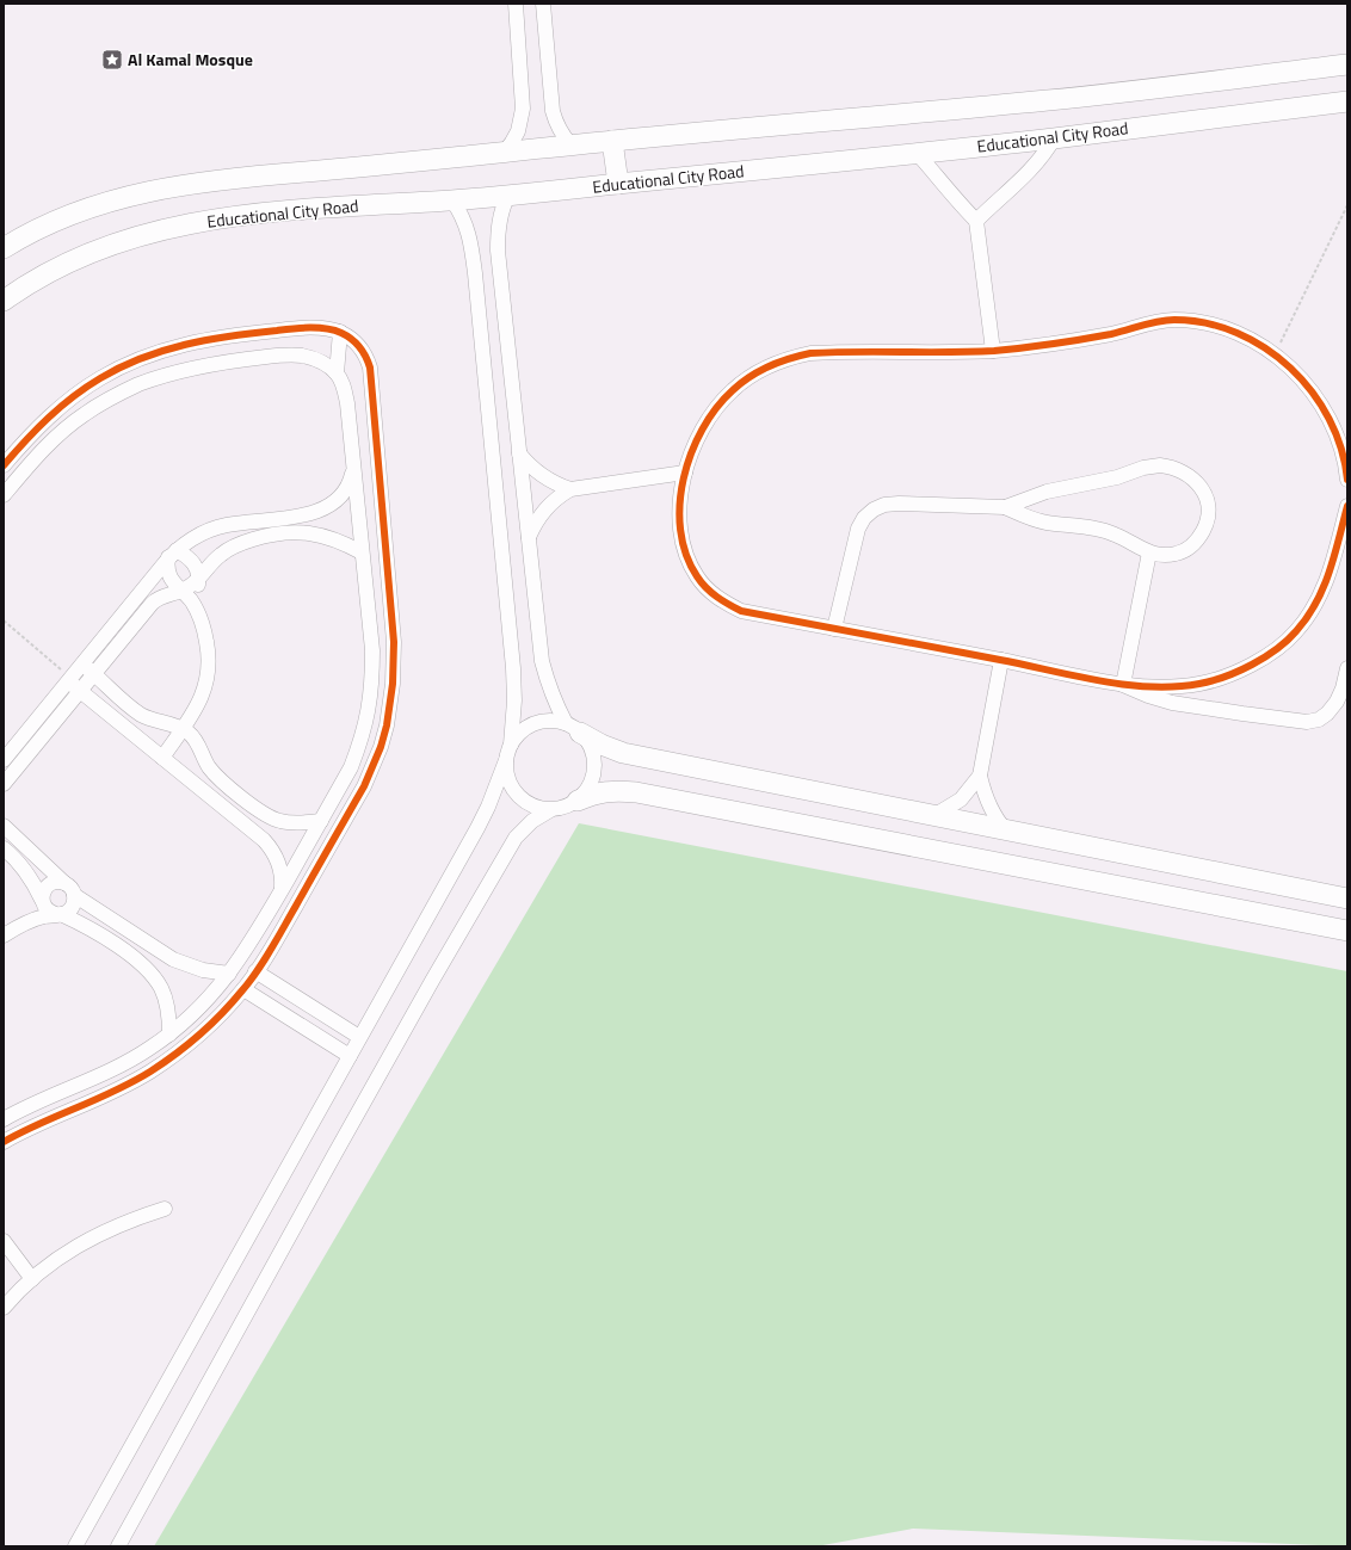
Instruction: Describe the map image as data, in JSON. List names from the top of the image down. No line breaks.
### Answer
{"streets":{"street":["Educational City Road"]},"places":{"place":["Al Kamal Mosque"]}}
